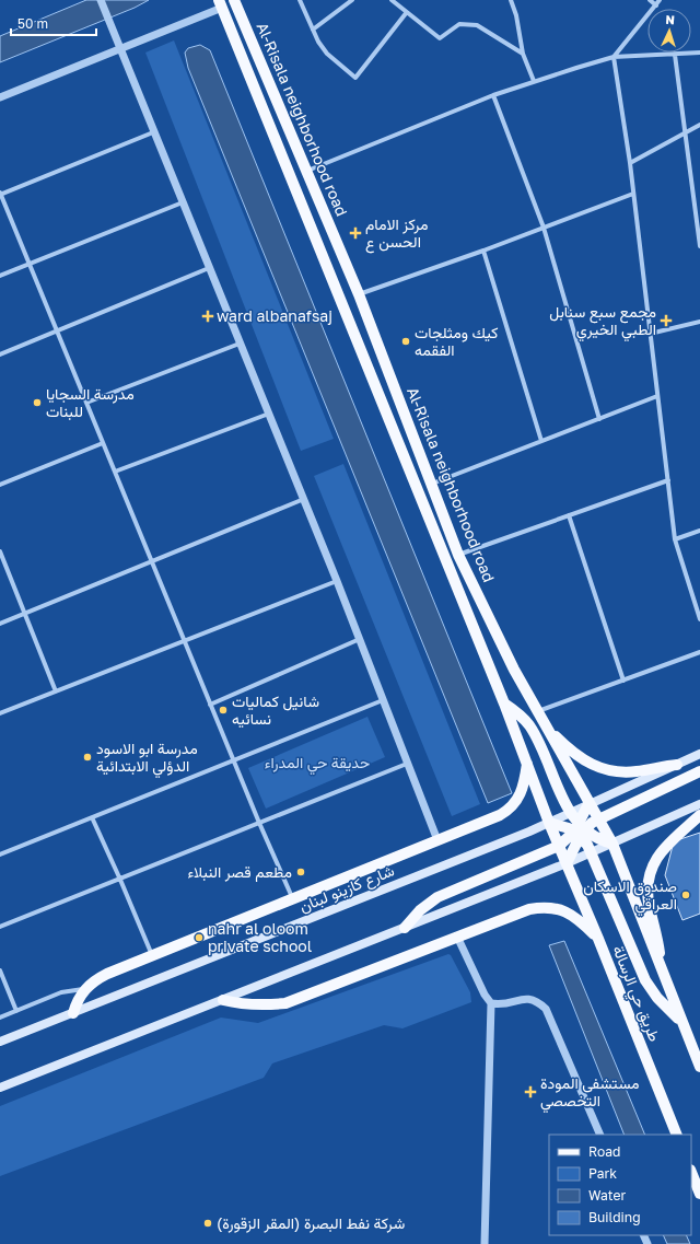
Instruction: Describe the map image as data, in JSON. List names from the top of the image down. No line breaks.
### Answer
{"streets":{"main road":["Al-Risala neighborhood road","شارع كازينو لبنان","طريق حي الرسالة"]},"crossings":[["Al-Risala neighborhood road","شارع كازينو لبنان"],["Al-Risala neighborhood road","طريق حي الرسالة"]],"parks":["حديقة حي المدراء"],"places":{"health":["مركز الامام الحسن ع","ward albanafsaj","مجمع سبع سنابل الطبي الخيري","مستشفى المودة التخصصي"],"other":["كيك ومثلجات الفقمه","مدرسة السجايا للبنات","شانيل كماليات نسائيه","مدرسة ابو الاسود الدؤلي الابتدائية","مطعم قصر النبلاء","صندوق الاسكان العراقي","nahr al oloom private school","شركة نفط البصرة (المقر الزقورة)"]},"legend":["Road","Park","Water","Building"],"scale_bar":"50 m","north":"top"}
